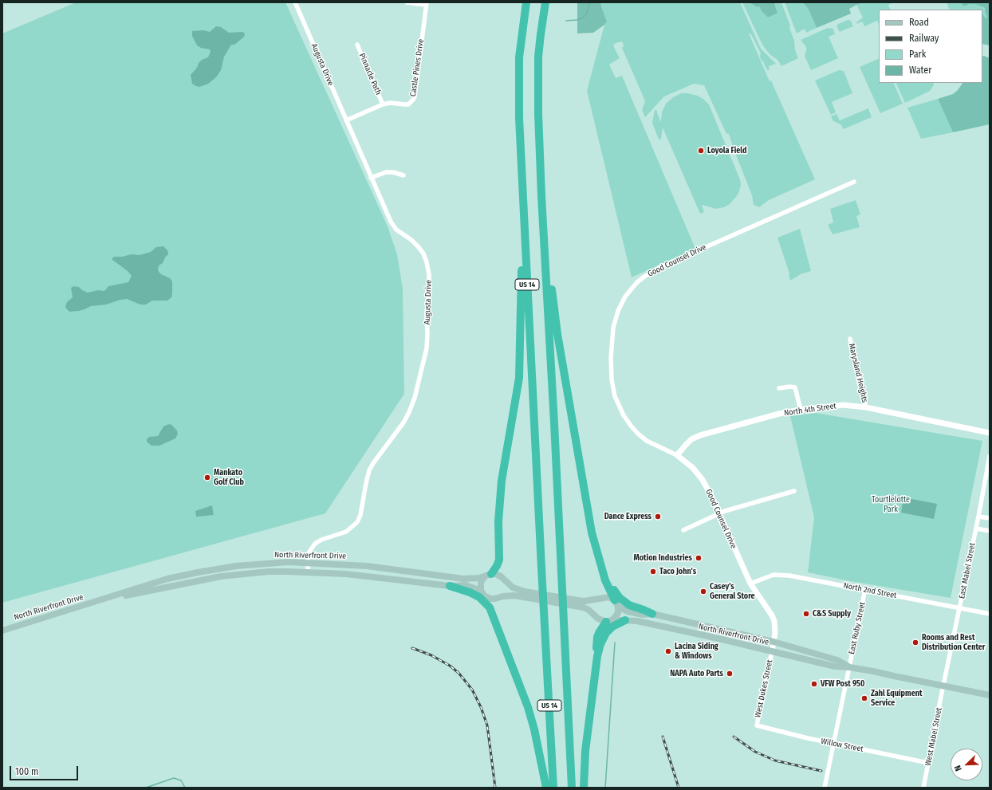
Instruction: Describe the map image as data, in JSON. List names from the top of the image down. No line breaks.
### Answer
{"streets":{"highway":["US 14"],"main road":["North Riverfront Drive"],"street":["Augusta Drive","Castle Pines Drive","Pinnacle Path","Good Counsel Drive","Marysland Heights","North 4th Street","East Mabel Street","North 2nd Street","East Ruby Street","West Dukes Street","West Mabel Street","Willow Street"]},"crossings":[["Augusta Drive","Castle Pines Drive"],["Augusta Drive","North Riverfront Drive"],["Castle Pines Drive","Pinnacle Path"],["Good Counsel Drive","North 4th Street"],["Good Counsel Drive","North Riverfront Drive"],["Good Counsel Drive","North 2nd Street"],["Good Counsel Drive","West Dukes Street"],["Marysland Heights","North 4th Street"],["North Riverfront Drive","East Mabel Street"],["North Riverfront Drive","East Ruby Street"],["North Riverfront Drive","West Dukes Street"],["North Riverfront Drive","West Mabel Street"],["East Mabel Street","North 2nd Street"],["East Mabel Street","West Mabel Street"],["North 2nd Street","East Ruby Street"],["East Ruby Street","Willow Street"],["West Dukes Street","Willow Street"],["West Mabel Street","Willow Street"]],"parks":["Tourtlelotte Park"],"places":["Loyola Field","Mankato Golf Club","Dance Express","Motion Industries","Taco John's","Casey's General Store","C&S Supply","Rooms and Rest Distribution Center","Lacina Siding & Windows","NAPA Auto Parts","VFW Post 950","Zahl Equipment Service"],"legend":["Road","Railway","Park","Water"],"scale_bar":"100 m","north":"bottom left"}
